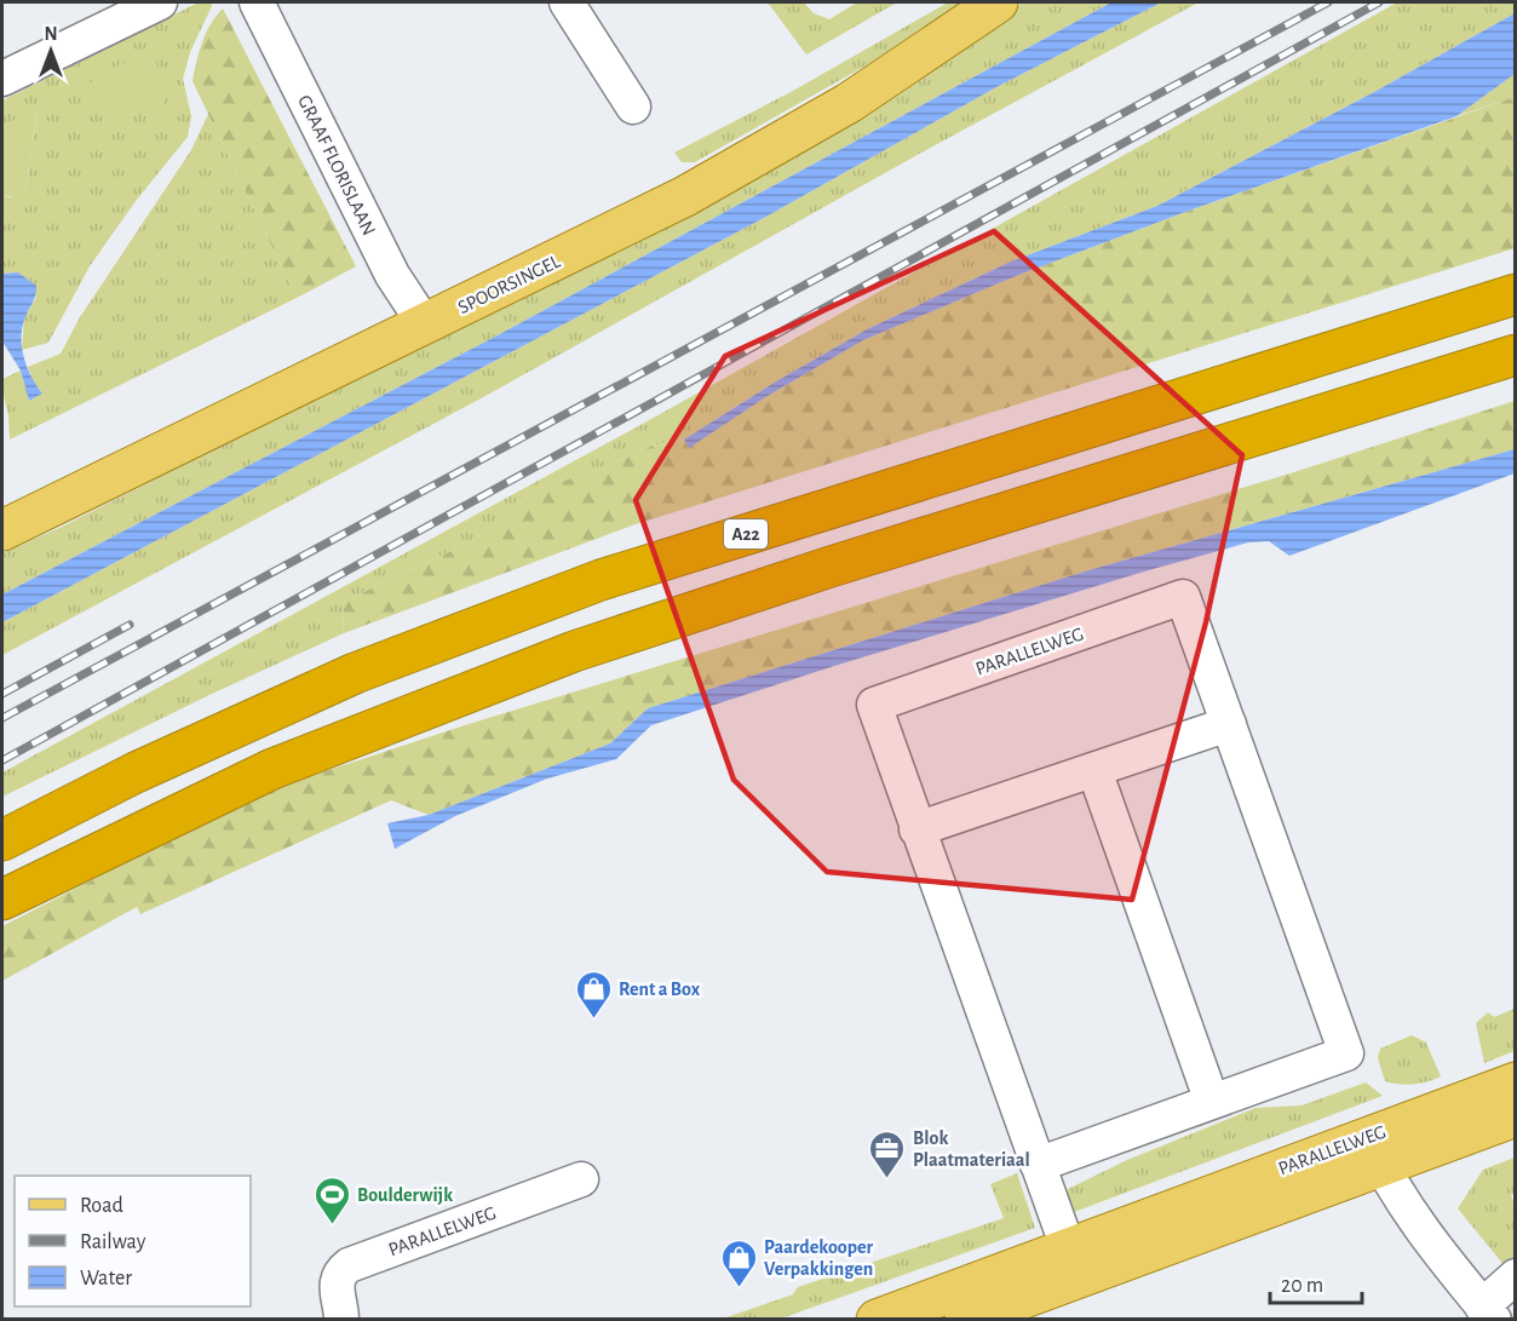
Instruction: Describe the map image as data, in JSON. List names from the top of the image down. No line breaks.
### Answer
{"streets":{"highway":["A22"],"main road":["SPOORSINGEL","PARALLELWEG"],"street":["GRAAF FLORISLAAN"]},"crossings":[["GRAAF FLORISLAAN","SPOORSINGEL"]],"places":{"shop":["Rent a Box","Paardekooper Verpakkingen"],"office":["Blok Plaatmateriaal"],"sports":["Boulderwijk"]},"legend":["Road","Railway","Water"],"scale_bar":"20 m","north":"top"}
